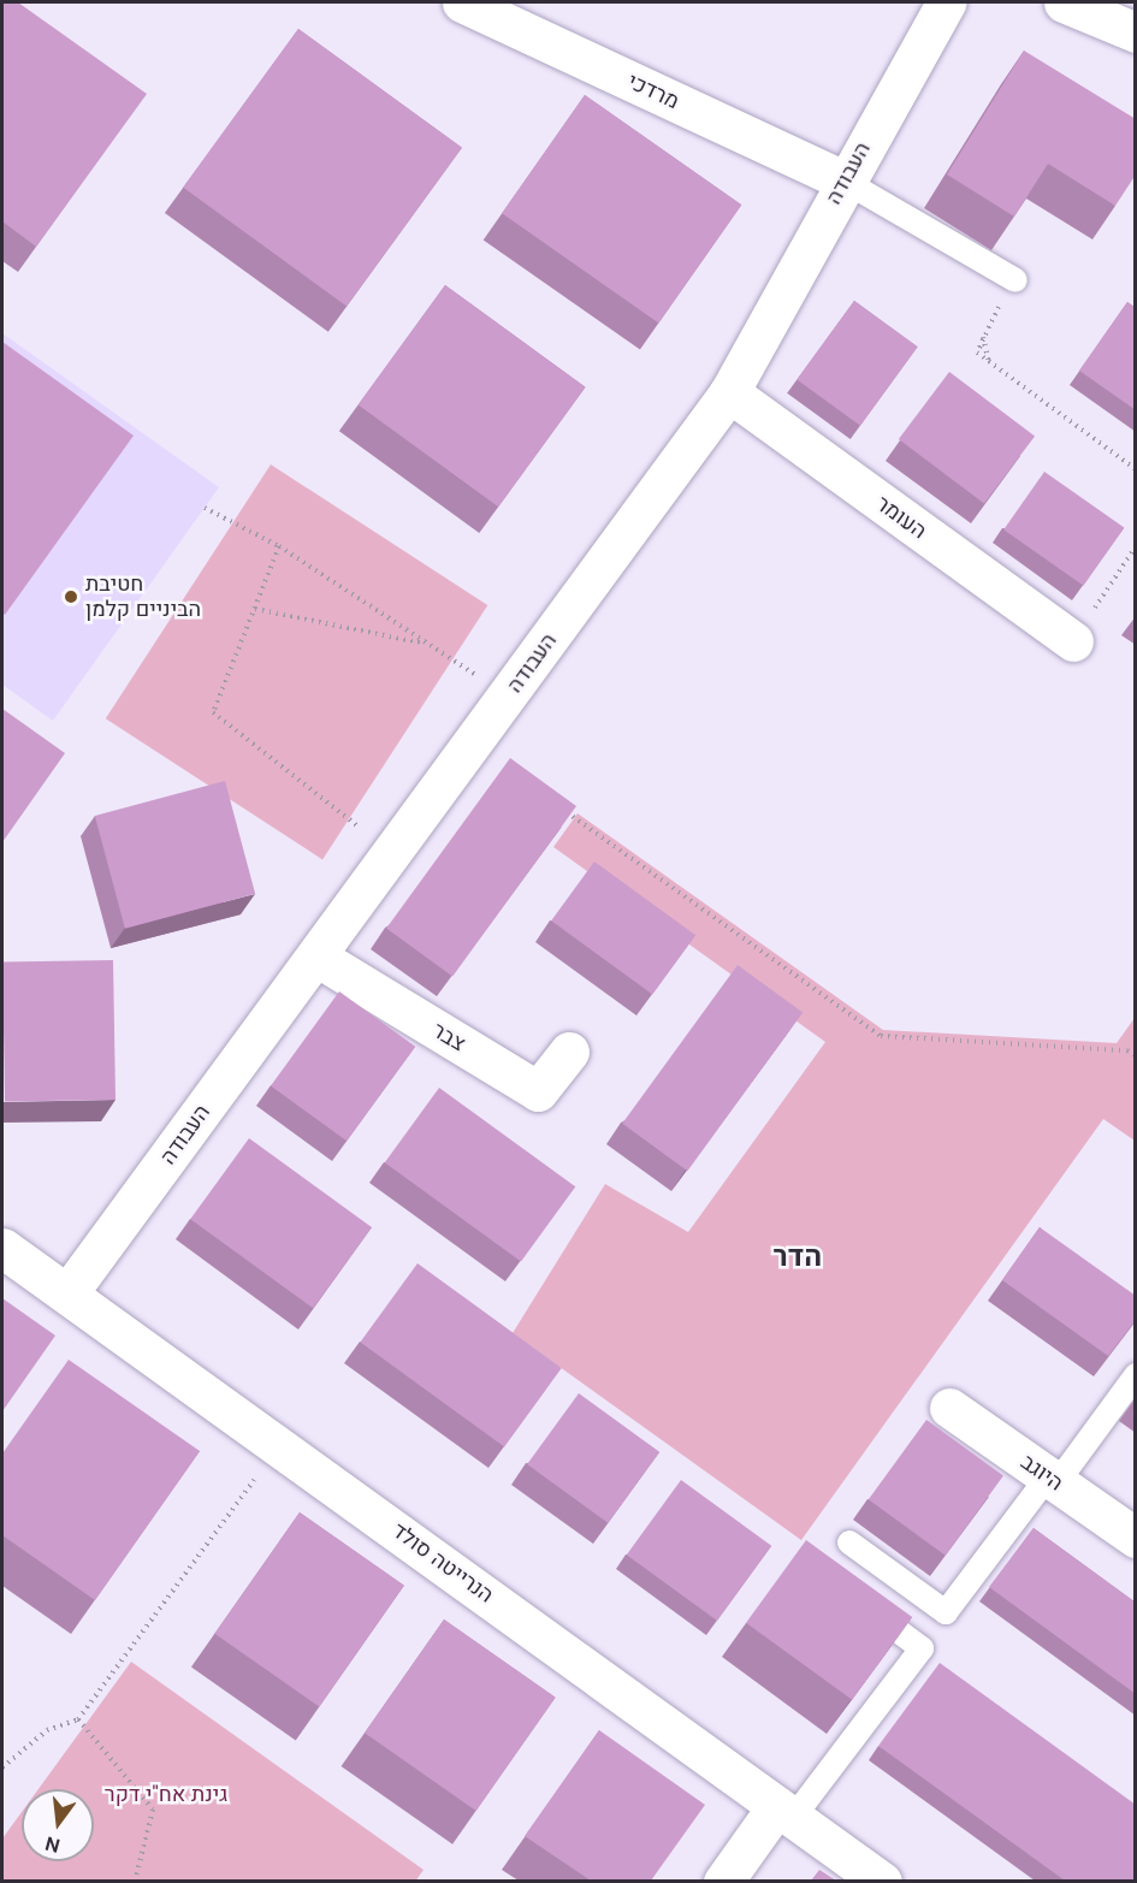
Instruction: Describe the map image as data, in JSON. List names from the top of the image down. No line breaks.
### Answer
{"streets":{"street":["מרדכי","העבודה","העומר","צבר","היוגב","הנרייטה סולד"]},"crossings":[["מרדכי","העבודה"],["העבודה","העומר"],["העבודה","צבר"],["העבודה","הנרייטה סולד"]],"districts":["הדר"],"parks":["גינת אח\"י דקר"],"places":["חטיבת הביניים קלמן"],"north":"bottom"}
